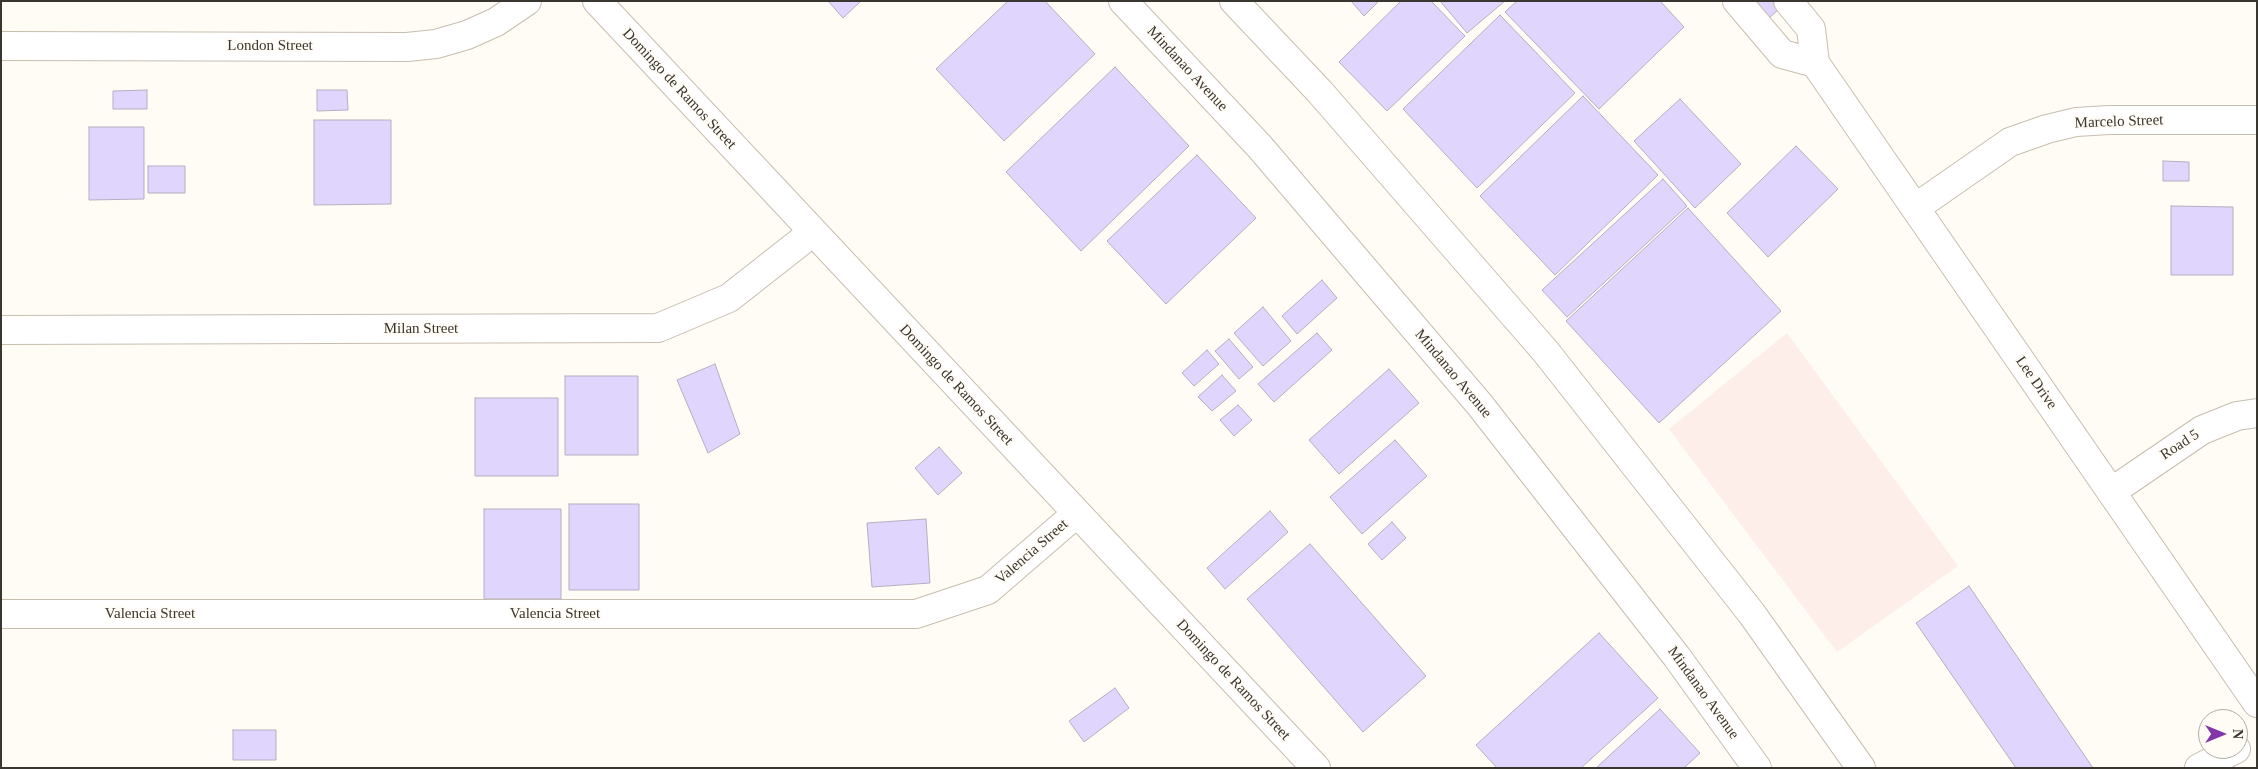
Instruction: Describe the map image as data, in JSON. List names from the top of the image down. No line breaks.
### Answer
{"streets":{"street":["London Street","Mindanao Avenue","Domingo de Ramos Street","Marcelo Street","Milan Street","Lee Drive","Road 5","Valencia Street"]},"crossings":[["Domingo de Ramos Street","Milan Street"],["Domingo de Ramos Street","Valencia Street"],["Marcelo Street","Lee Drive"],["Lee Drive","Road 5"]],"north":"right"}
